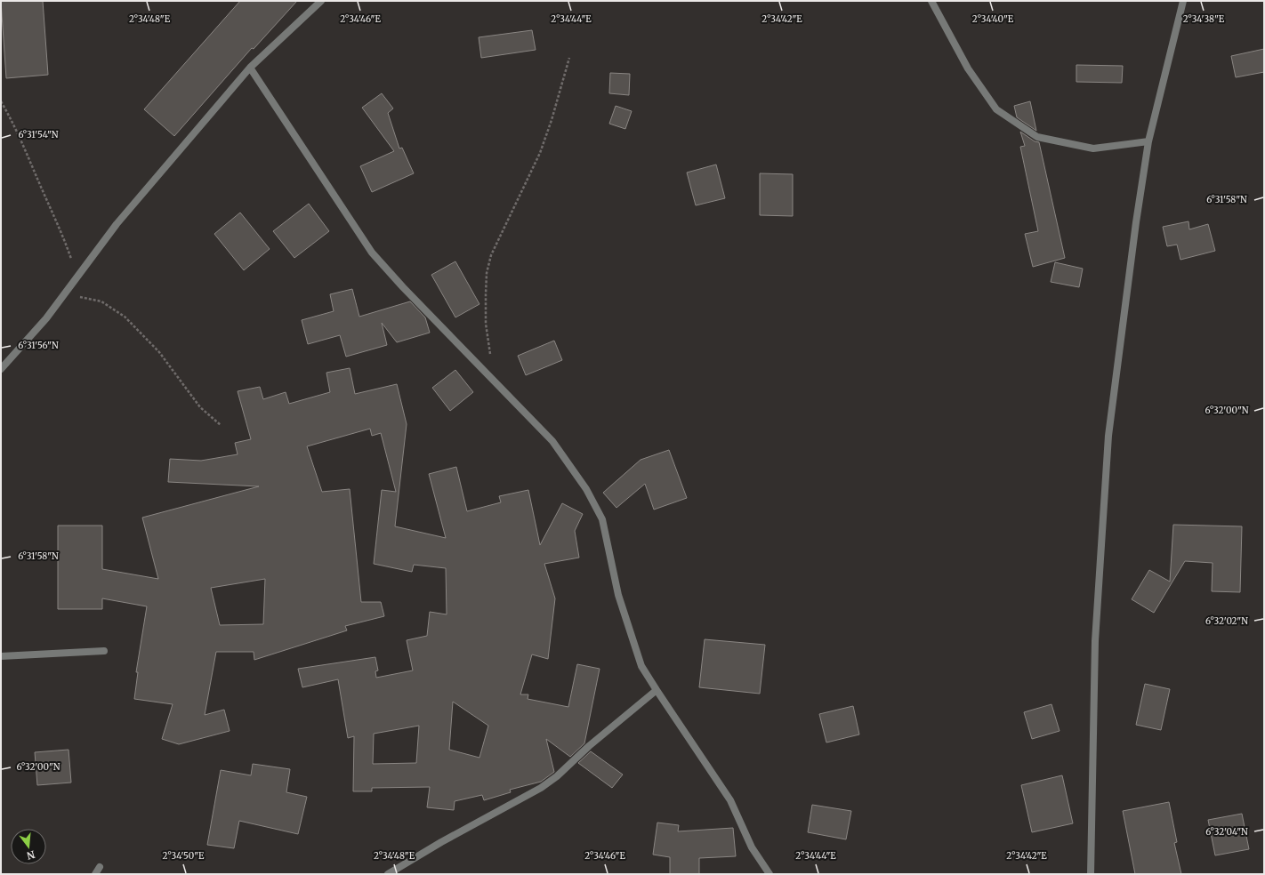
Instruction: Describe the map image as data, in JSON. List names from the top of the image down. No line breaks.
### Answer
{"north":"bottom","coordinates":["2°34'48\"E","2°34'46\"E","2°34'44\"E","2°34'42\"E","2°34'40\"E","2°34'38\"E","6°31'54\"N","6°31'58\"N","6°31'56\"N","6°32'00\"N","6°32'02\"N","6°32'04\"N","2°34'50\"E"]}
